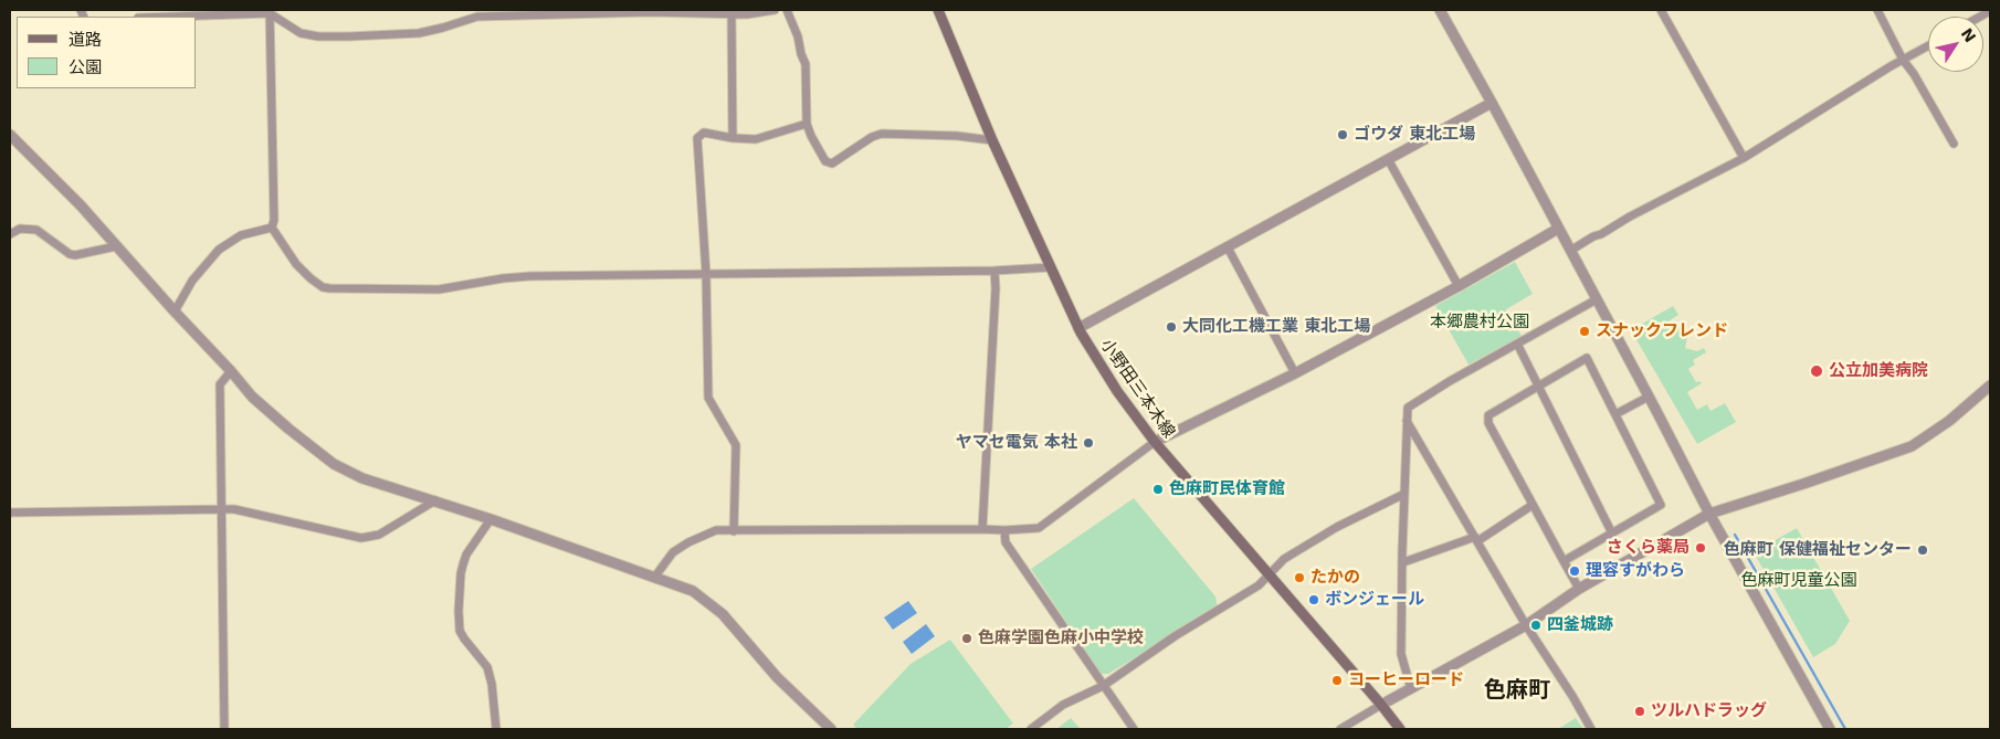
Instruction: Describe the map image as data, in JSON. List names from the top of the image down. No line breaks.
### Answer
{"streets":{"main road":["小野田三本木線"]},"districts":["色麻町"],"parks":["本郷農村公園","色麻町児童公園"],"places":["ゴウダ 東北工場","大同化工機工業 東北工場","スナックフレンド","公立加美病院","ヤマセ電気 本社","色麻町民体育館","さくら薬局","色麻町 保健福祉センター","理容すがわら","たかの","ボンジェール","四釜城跡","色麻学園色麻小中学校","コーヒーロード","ツルハドラッグ"],"legend":["道路","公園"],"north":"top right"}
